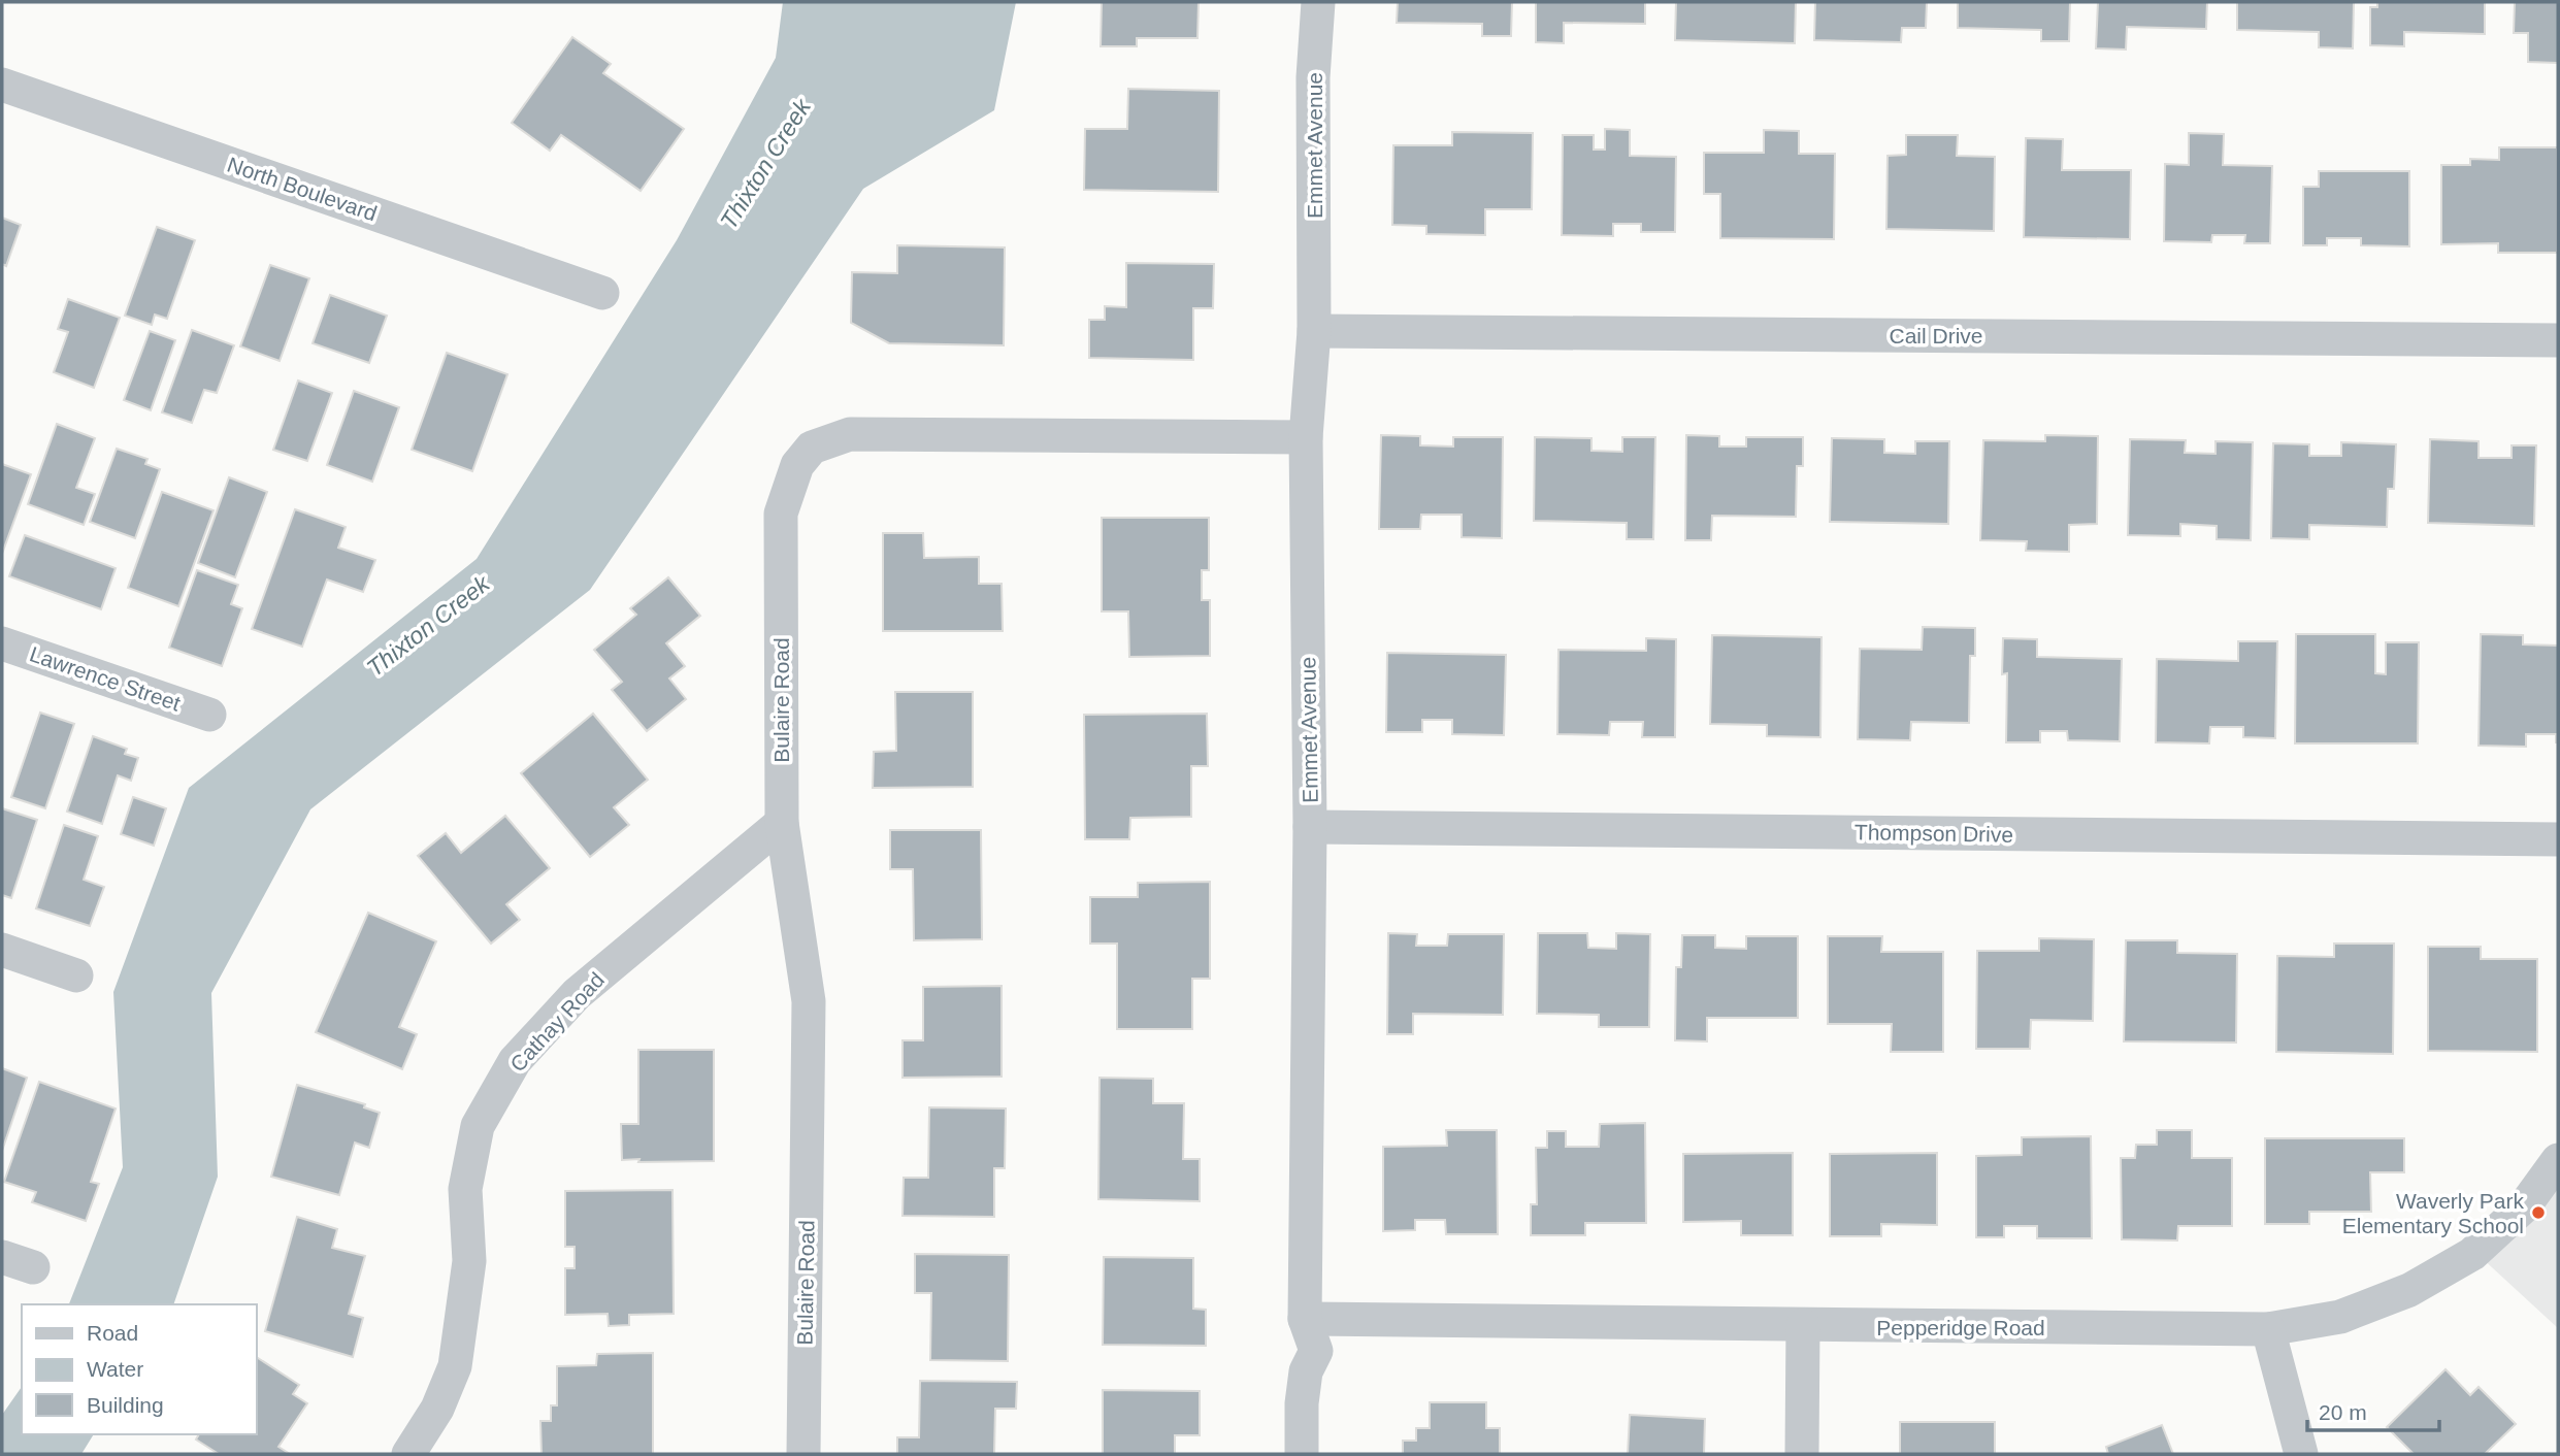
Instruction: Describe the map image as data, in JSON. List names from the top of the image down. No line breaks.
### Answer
{"streets":{"street":["Emmet Avenue","North Boulevard","Cail Drive","Lawrence Street","Bulaire Road","Thompson Drive","Cathay Road","Pepperidge Road"]},"crossings":[["Emmet Avenue","Cail Drive"],["Emmet Avenue","Bulaire Road"],["Emmet Avenue","Thompson Drive"],["Emmet Avenue","Pepperidge Road"],["Bulaire Road","Cathay Road"]],"water":["Thixton Creek"],"places":["Waverly Park Elementary School"],"legend":["Road","Water","Building"],"scale_bar":"20 m"}
